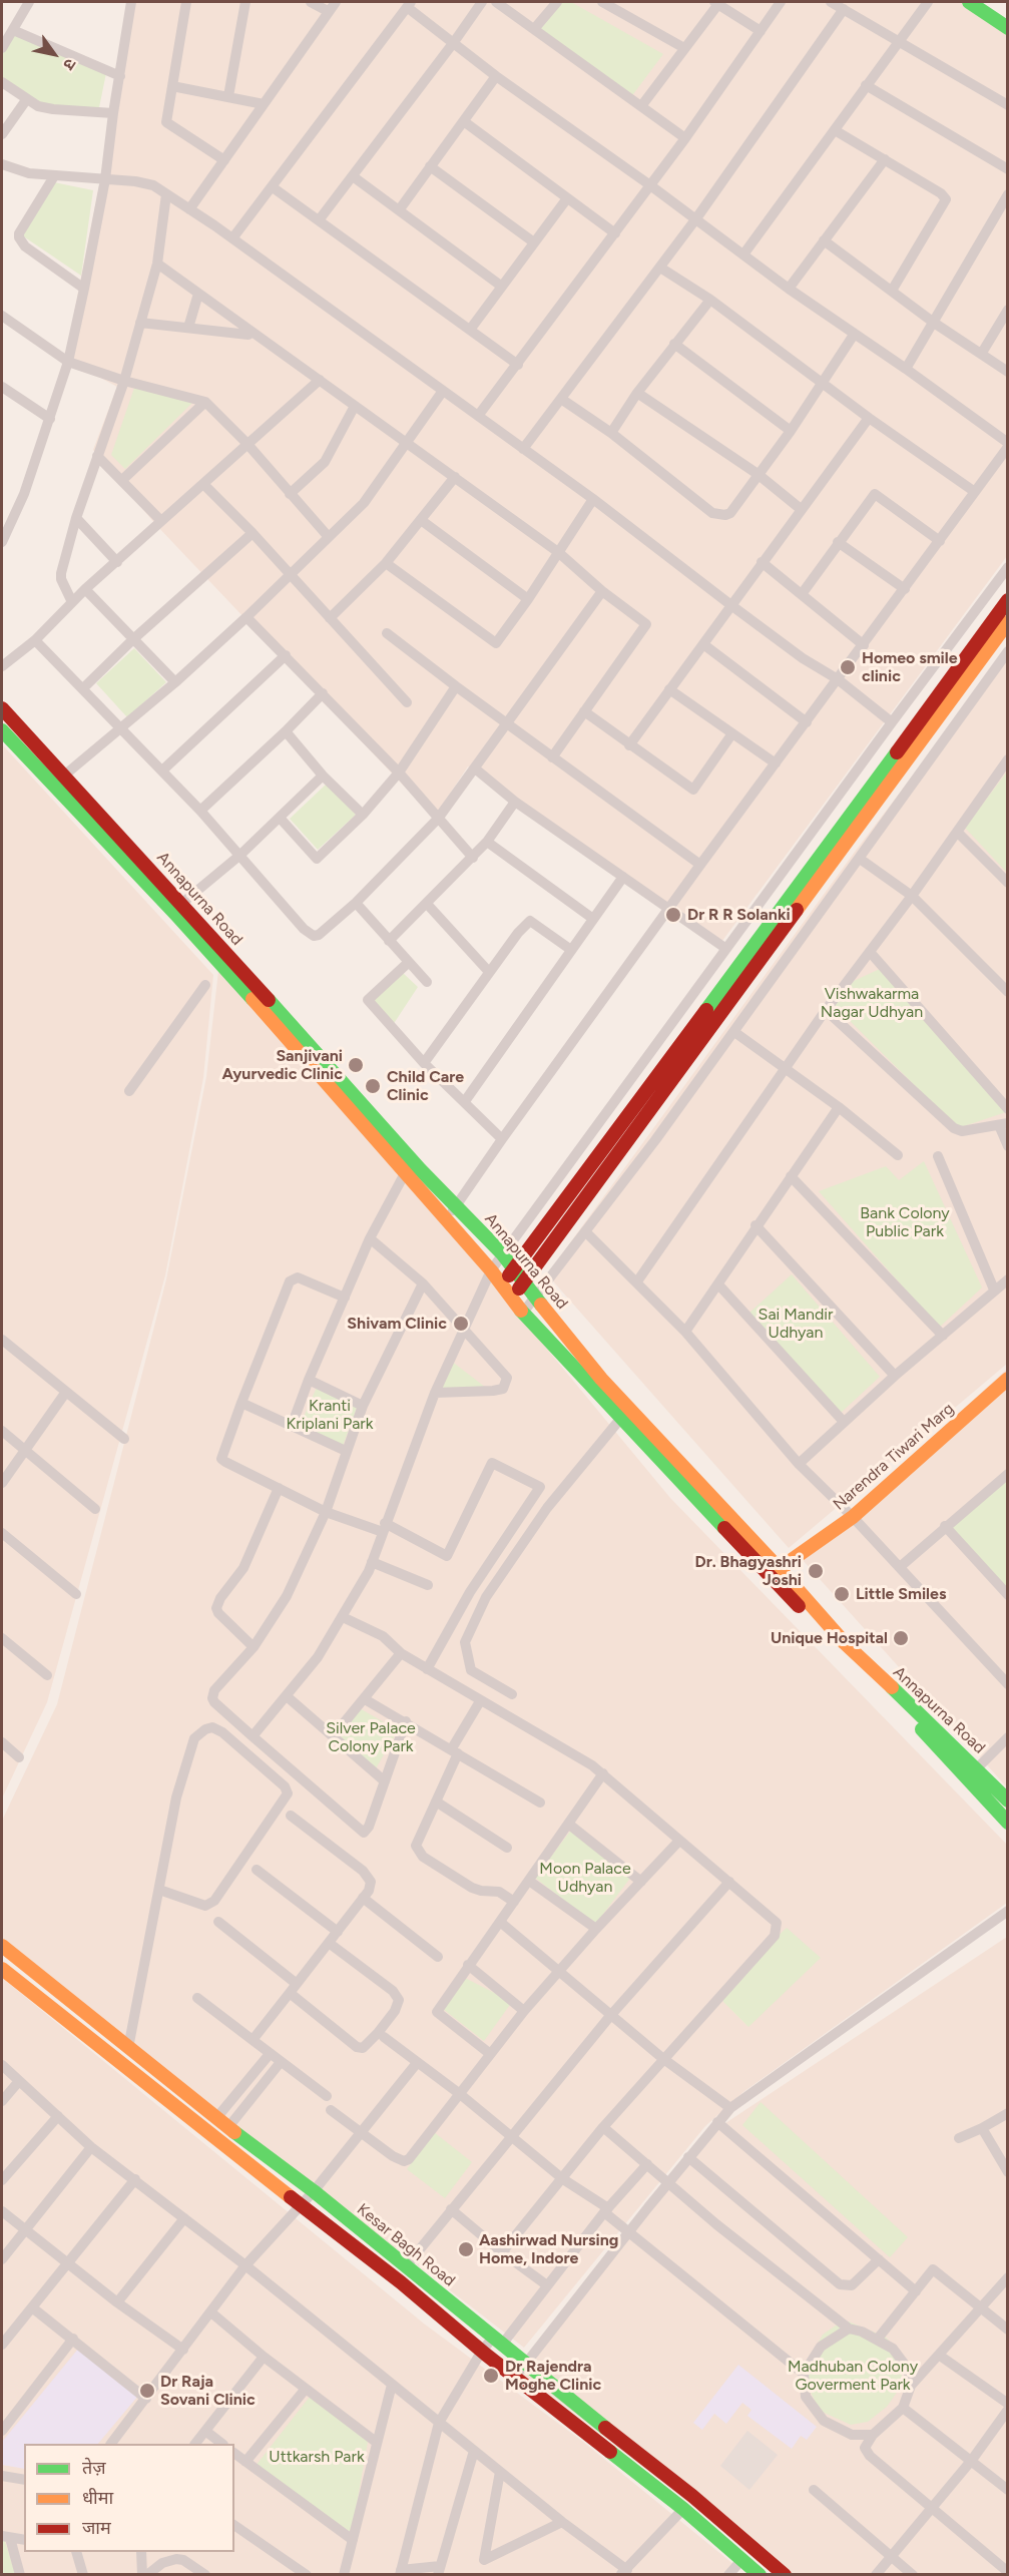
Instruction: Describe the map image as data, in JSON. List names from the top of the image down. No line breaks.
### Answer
{"streets":{"main road":["Annapurna Road","Narendra Tiwari Marg","Kesar Bagh Road"]},"crossings":[["Annapurna Road","Narendra Tiwari Marg"]],"parks":["Vishwakarma Nagar Udhyan","Bank Colony Public Park","Sai Mandir Udhyan","Kranti Kriplani Park","Silver Palace Colony Park","Moon Palace Udhyan","Madhuban Colony Goverment Park","Uttkarsh Park"],"places":["Homeo smile clinic","Dr R R Solanki","Sanjivani Ayurvedic Clinic","Child Care Clinic","Shivam Clinic","Dr. Bhagyashri Joshi","Little Smiles","Unique Hospital","Aashirwad Nursing Home, Indore","Dr Rajendra Moghe Clinic","Dr Raja Sovani Clinic"],"legend":["तेज़","धीमा","जाम"],"north":"bottom right"}
